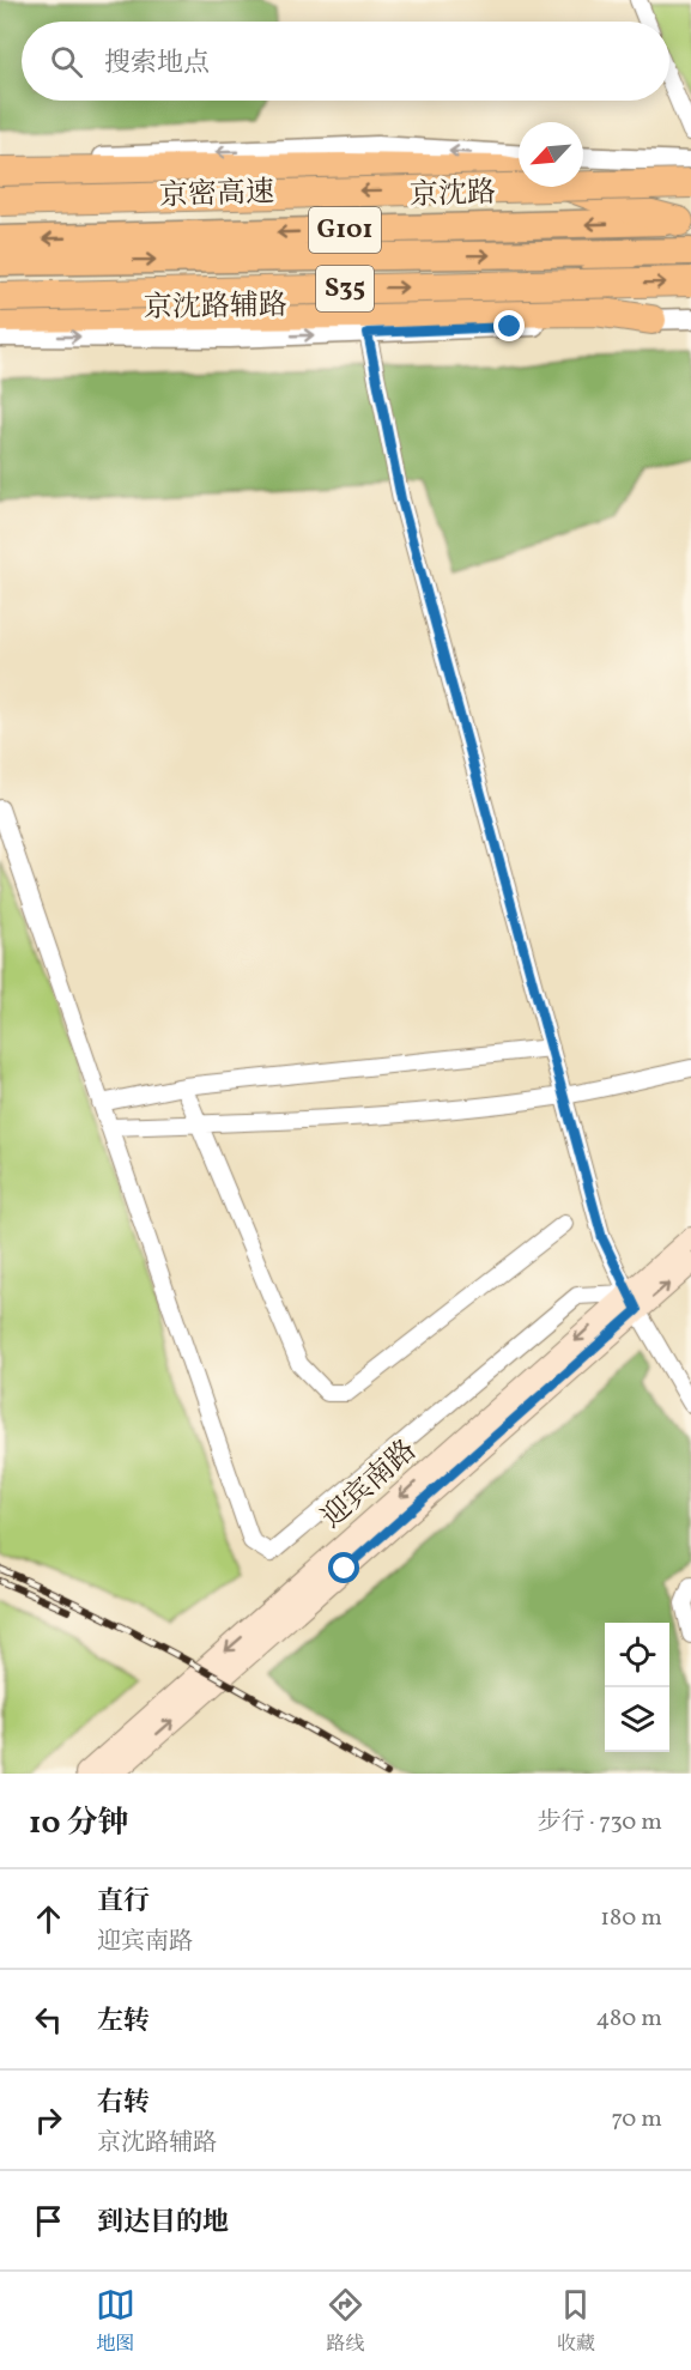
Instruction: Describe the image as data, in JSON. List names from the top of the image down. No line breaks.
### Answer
{"streets":{"highway":["京密高速","京沈路","G101","S35"],"main road":["迎宾南路"],"street":["京沈路辅路"]},"one_way":["京沈路辅路"],"north":"bottom left","page":{"search":"搜索地点","heading":["10 分钟","步行 · 730 m"],"list":[["直行","迎宾南路","180 m"],["左转","480 m"],["右转","京沈路辅路","70 m"],"到达目的地"],"nav":["地图","路线","收藏"]}}
